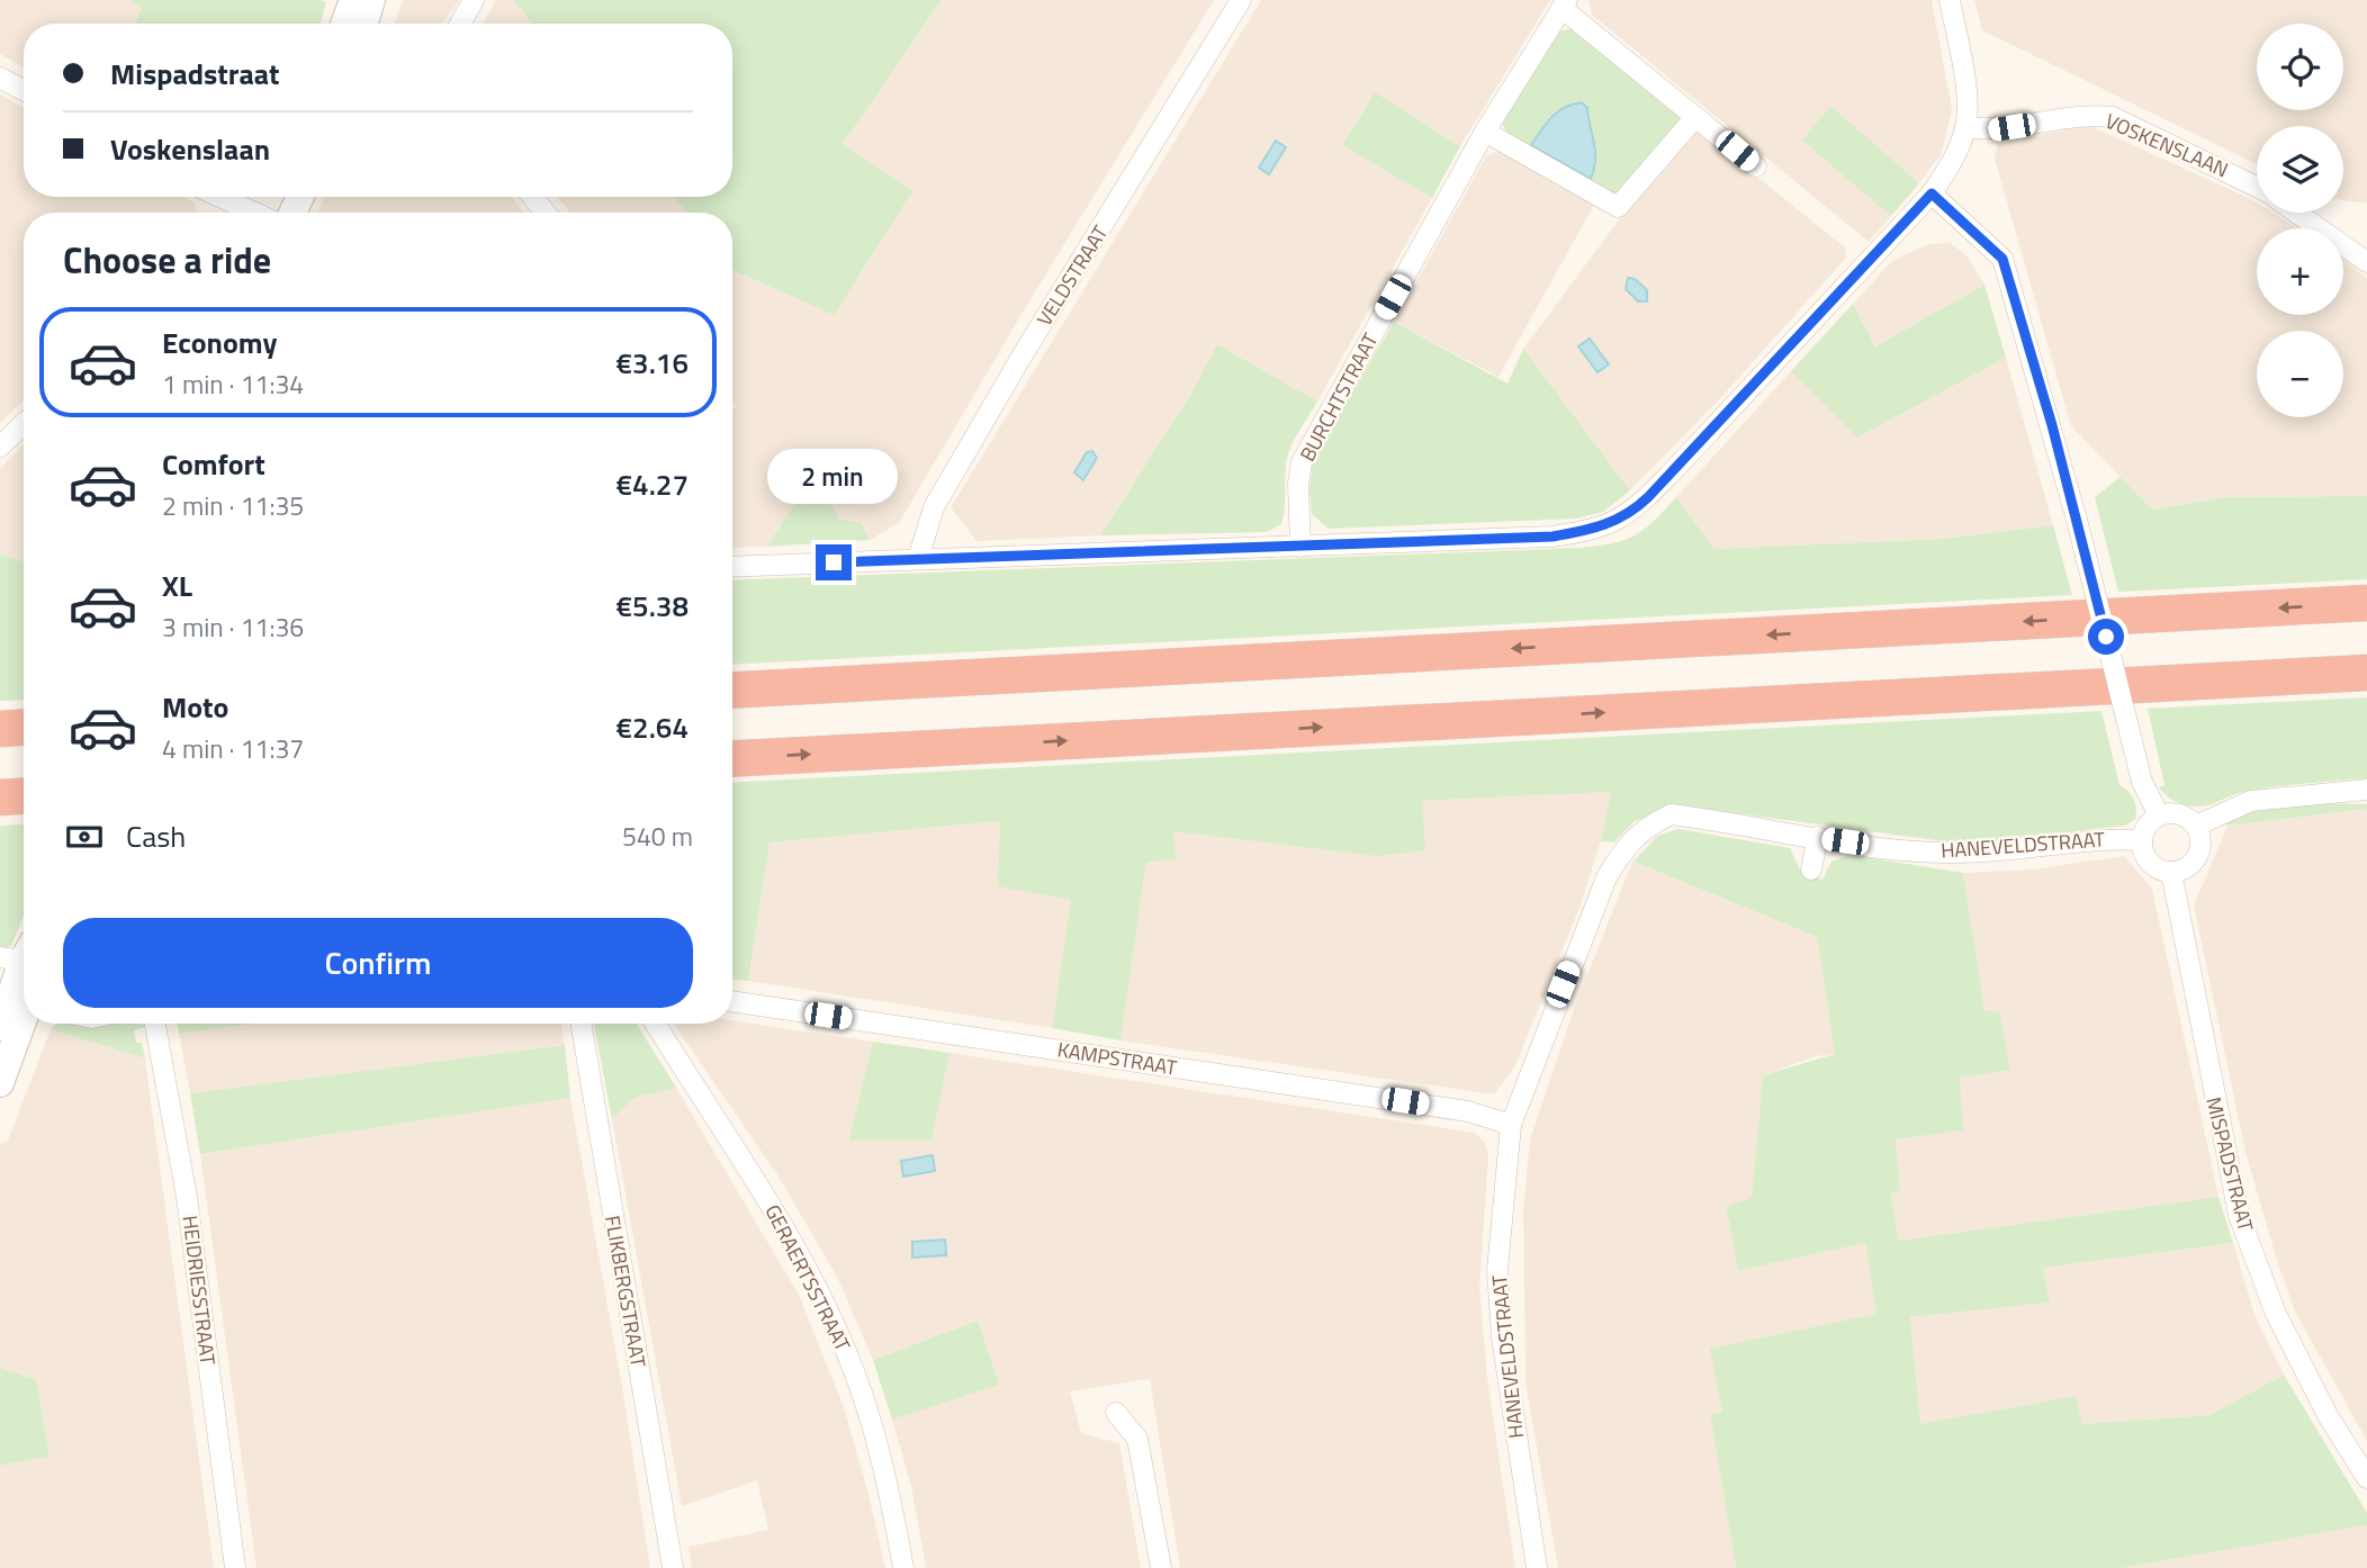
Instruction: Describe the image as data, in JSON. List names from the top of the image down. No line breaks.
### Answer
{"streets":{"street":["VOSKENSLAAN","VELDSTRAAT","BURCHTSTRAAT","HANEVELDSTRAAT","KAMPSTRAAT","MISPADSTRAAT","GERAERTSSTRAAT","HEIDRIESSTRAAT","FLIKBERGSTRAAT"]},"crossings":[["HANEVELDSTRAAT","KAMPSTRAAT"],["HANEVELDSTRAAT","MISPADSTRAAT"]],"page":{"map_buttons":["+","−"],"banner":["Mispadstraat","Voskenslaan"],"heading":"Choose a ride","list":[{"name":"Economy","note":"1 min · 11:34","value":"€3.16"},{"name":"Comfort","note":"2 min · 11:35","value":"€4.27"},{"name":"XL","note":"3 min · 11:36","value":"€5.38"},{"name":"Moto","note":"4 min · 11:37","value":"€2.64"}],"bubble":"2 min","pay":["Cash","540 m"],"buttons":"Confirm"}}
